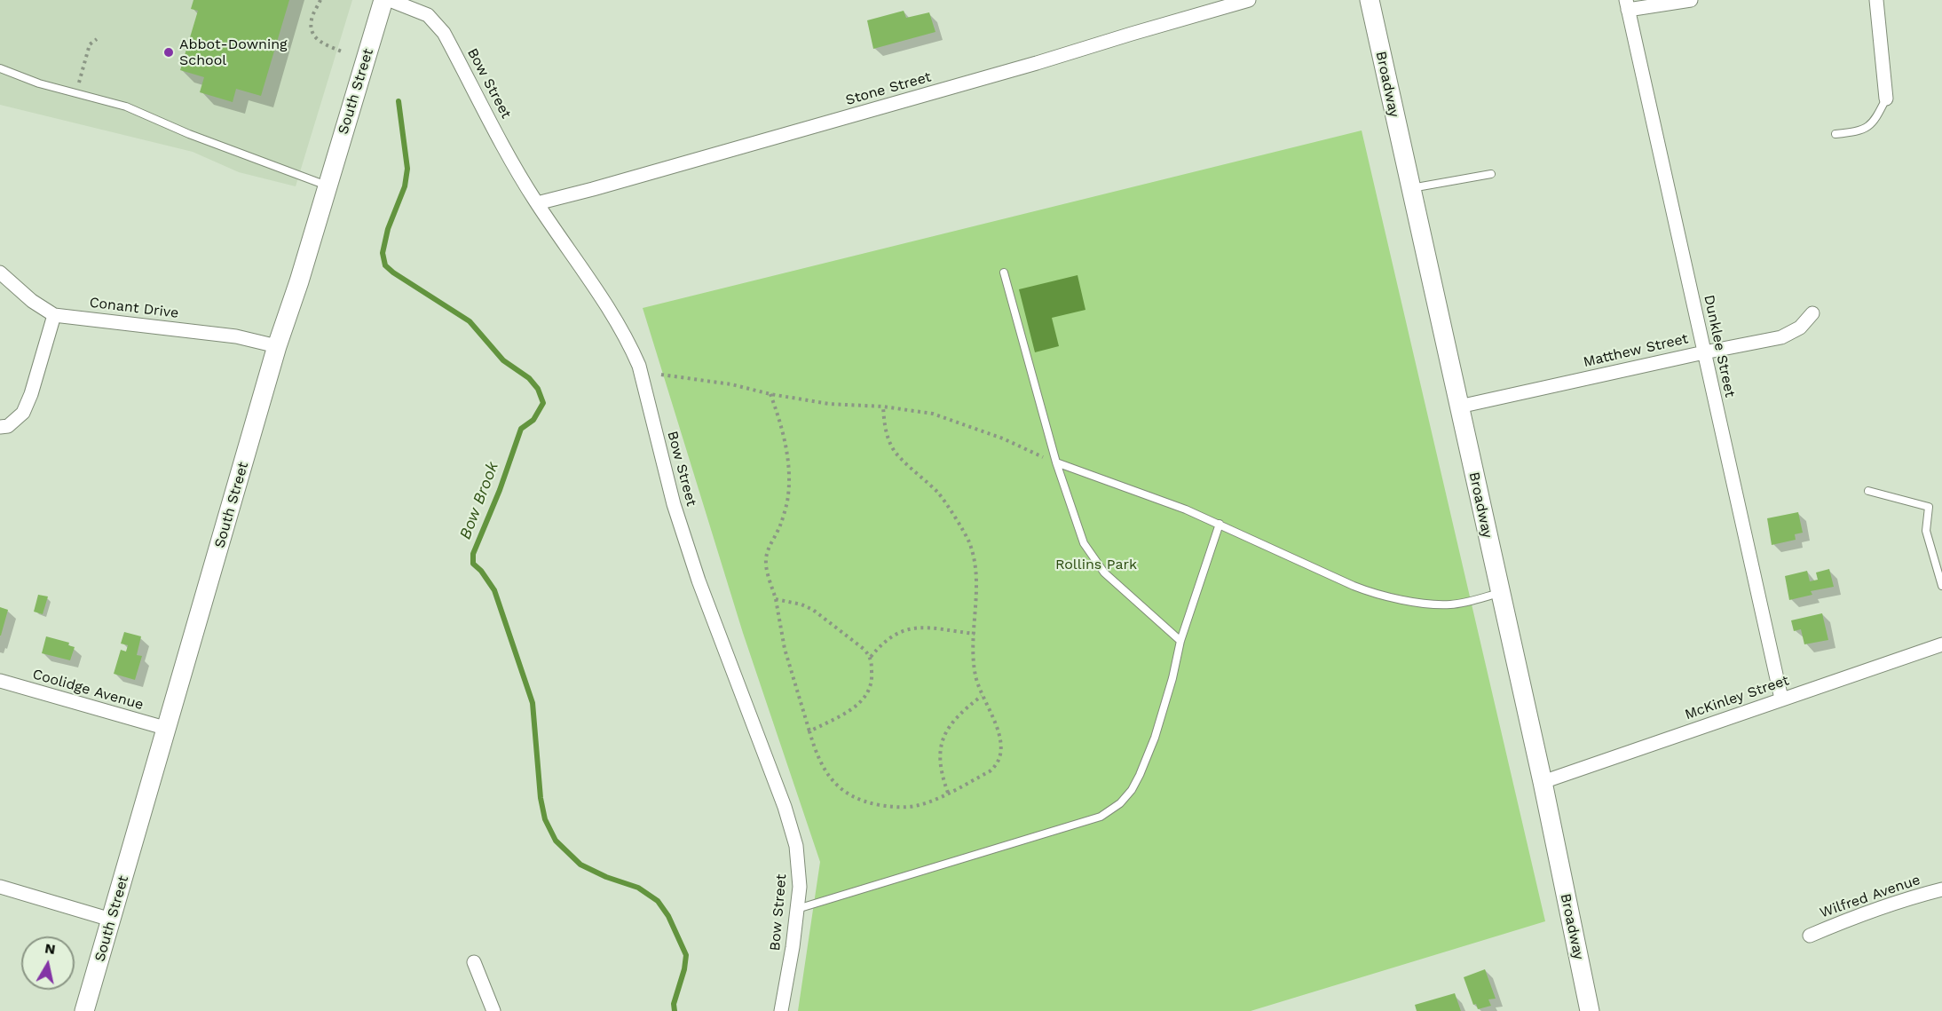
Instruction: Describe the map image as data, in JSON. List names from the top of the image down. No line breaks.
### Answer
{"streets":{"main road":["Broadway","South Street"],"street":["Bow Street","Stone Street","Conant Drive","Dunklee Street","Matthew Street","Coolidge Avenue","McKinley Street","Wilfred Avenue"]},"crossings":[["Bow Street","Stone Street"],["Broadway","Matthew Street"],["Broadway","McKinley Street"],["South Street","Conant Drive"],["South Street","Coolidge Avenue"],["Dunklee Street","Matthew Street"],["Dunklee Street","McKinley Street"]],"water":["Bow Brook"],"parks":["Rollins Park"],"places":["Abbot-Downing School"],"north":"top"}
